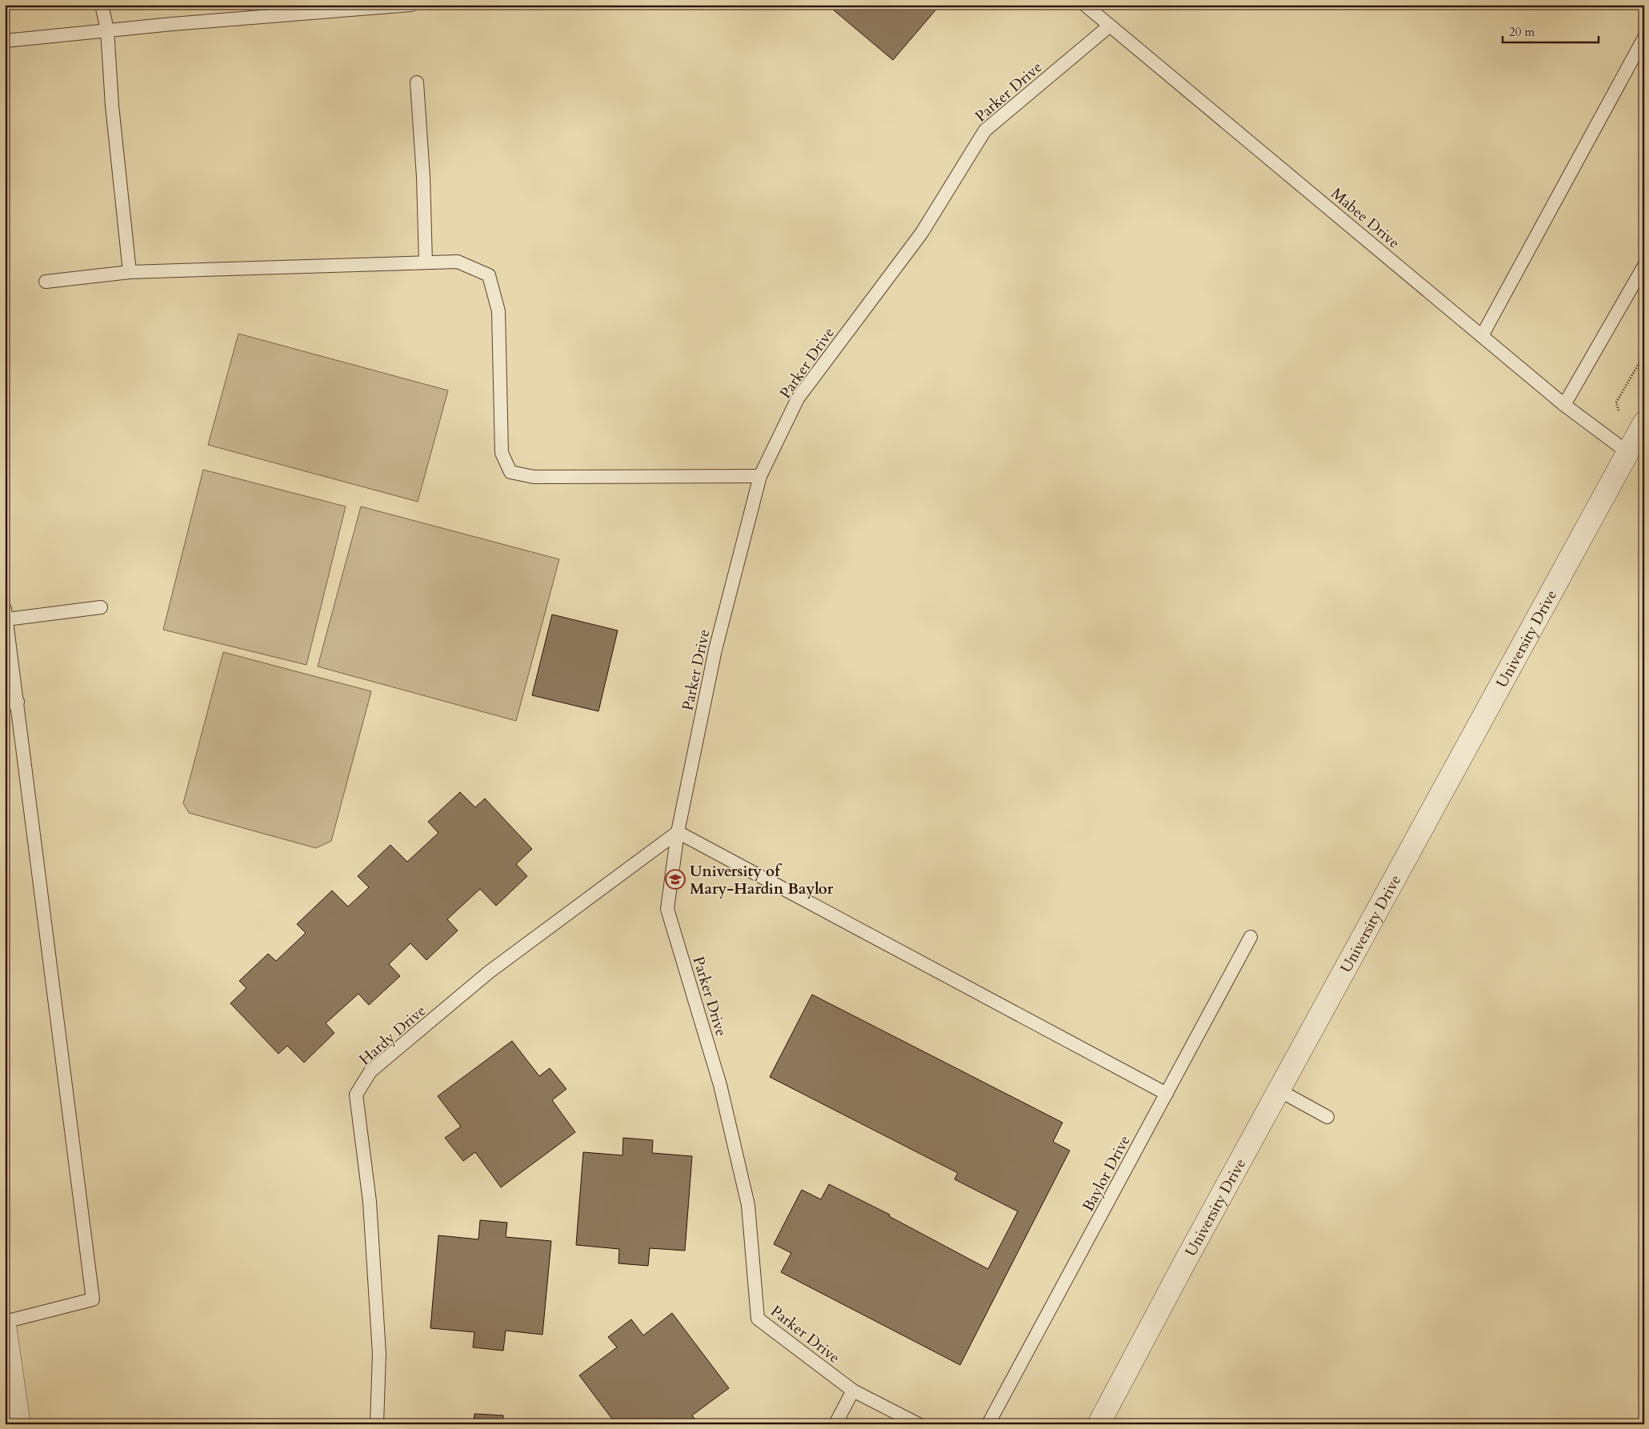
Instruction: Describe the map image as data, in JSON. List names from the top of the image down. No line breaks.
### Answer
{"streets":{"street":["University Drive"],"lane":["Parker Drive","Mabee Drive","Hardy Drive","Baylor Drive"]},"crossings":[["Parker Drive","Mabee Drive"],["Parker Drive","Hardy Drive"],["Mabee Drive","University Drive"]],"places":{"school or university":["University of Mary-Hardin Baylor"]},"scale_bar":"20 m"}
